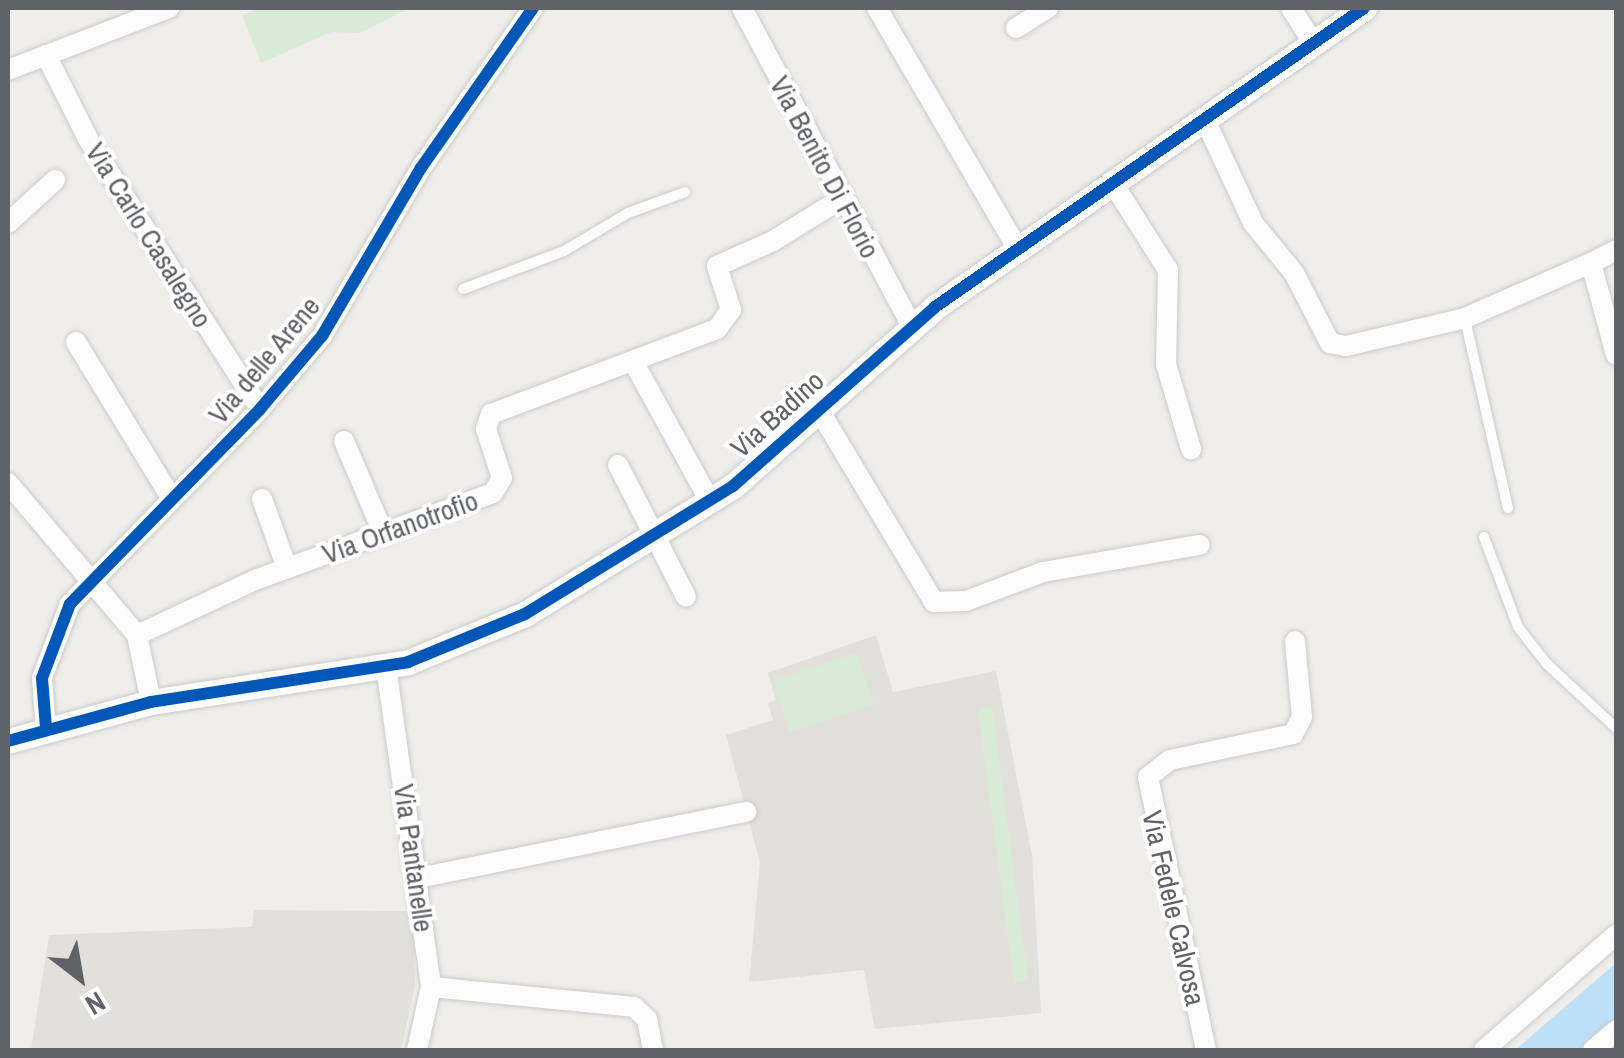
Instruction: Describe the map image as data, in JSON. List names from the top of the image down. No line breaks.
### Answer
{"streets":{"street":["Via Benito Di Florio","Via Carlo Casalegno","Via delle Arene","Via Badino","Via Orfanotrofio","Via Pantanelle","Via Fedele Calvosa"]},"crossings":[["Via Benito Di Florio","Via Badino"],["Via Carlo Casalegno","Via delle Arene"],["Via delle Arene","Via Badino"],["Via Badino","Via Pantanelle"]],"north":"bottom right"}
